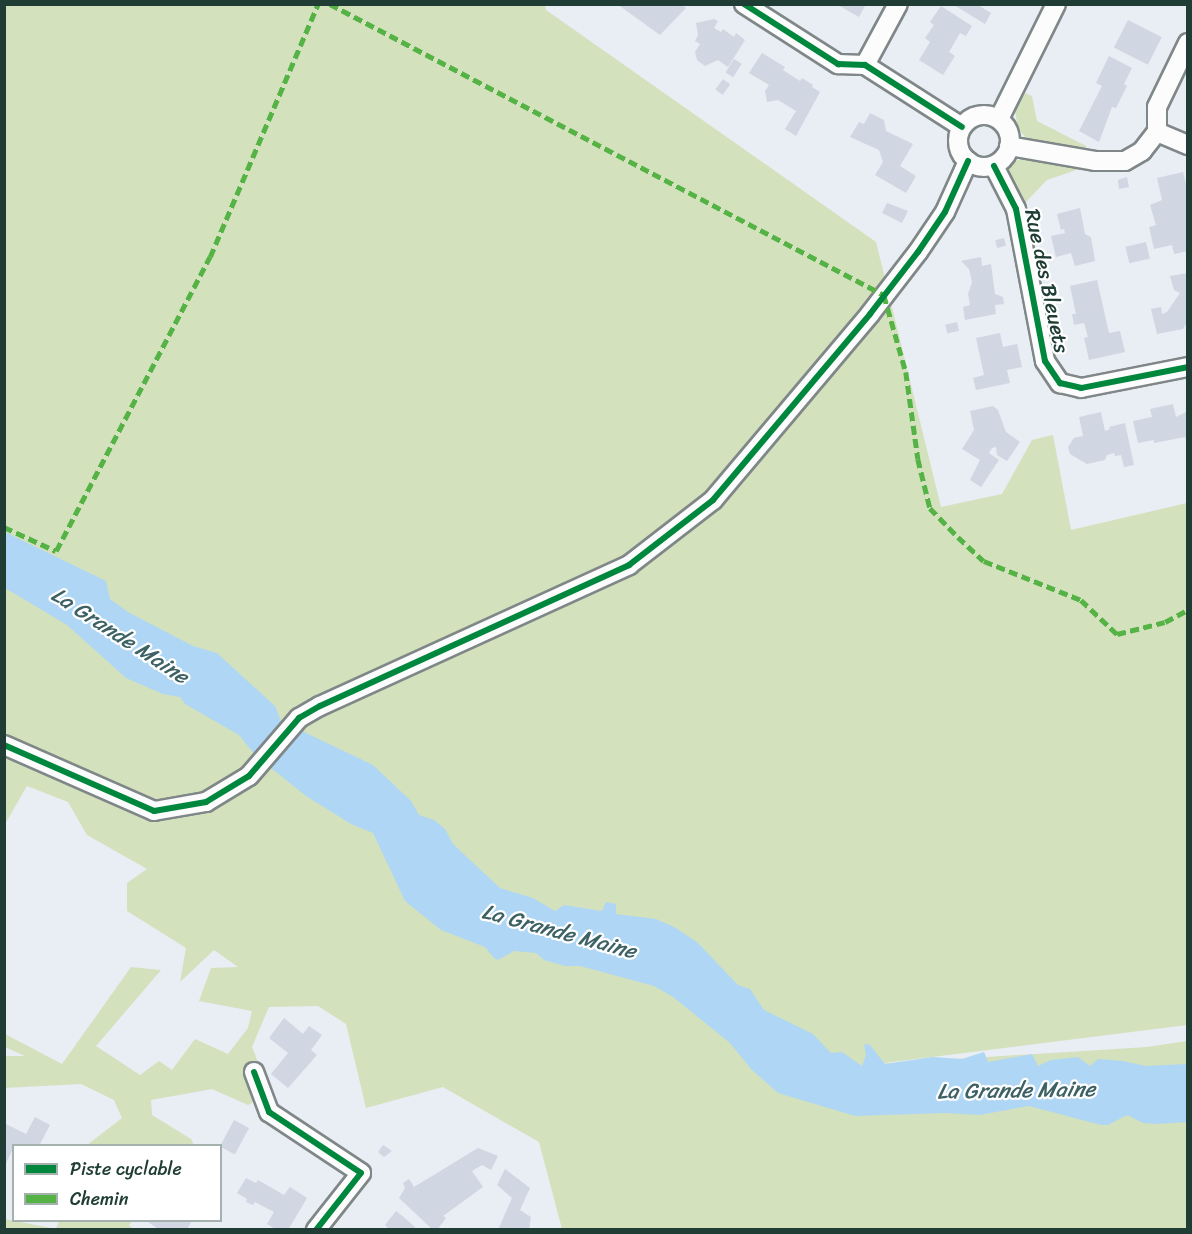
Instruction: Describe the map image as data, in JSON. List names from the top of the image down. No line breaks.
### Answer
{"streets":{"street":["Rue des Bleuets"]},"water":["La Grande Maine"],"legend":["Piste cyclable","Chemin"]}
